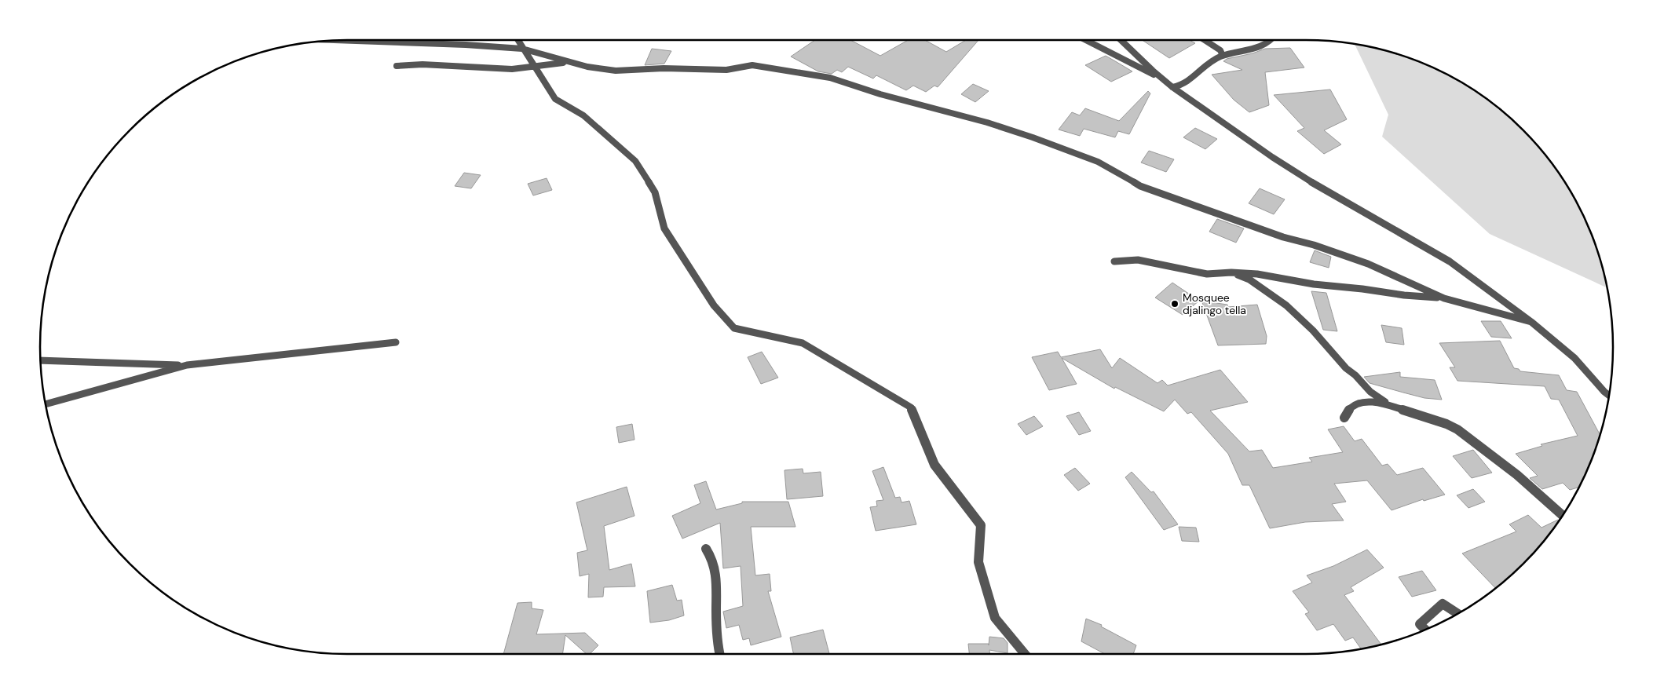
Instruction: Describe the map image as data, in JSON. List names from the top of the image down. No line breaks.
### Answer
{"places":["Mosquee djalingo tella"]}
